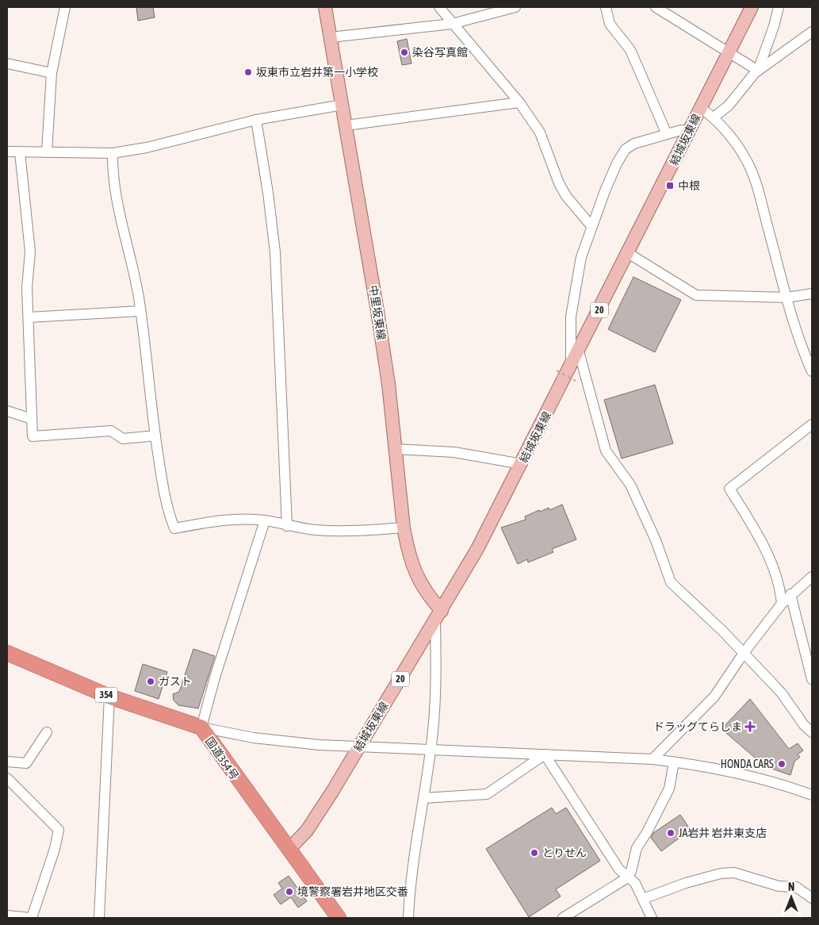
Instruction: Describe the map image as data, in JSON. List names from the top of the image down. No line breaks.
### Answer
{"streets":{"highway":["354","国道354号"],"main road":["結城坂東線","20","中里坂東線"]},"crossings":[["結城坂東線","中里坂東線"],["結城坂東線","国道354号"]],"places":{"other":["染谷写真館","坂東市立岩井第一小学校","ガスト","HONDA CARS","JA岩井 岩井東支店","とりせん","境警察署岩井地区交番"],"transit":["中根"],"health":["ドラッグてらしま"]},"north":"top"}
